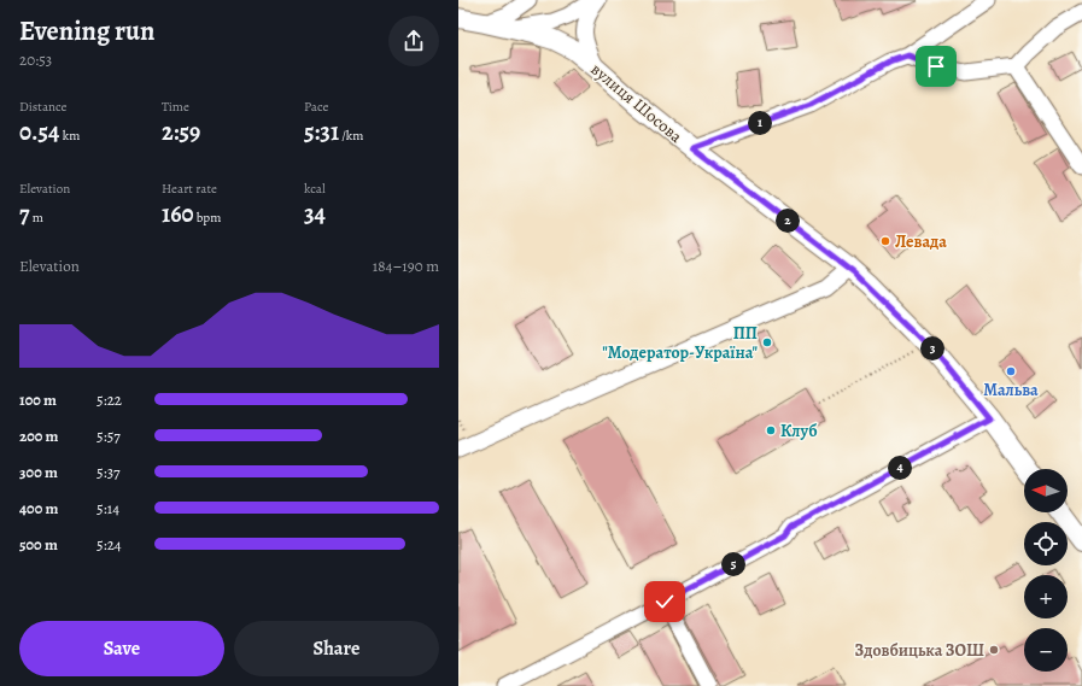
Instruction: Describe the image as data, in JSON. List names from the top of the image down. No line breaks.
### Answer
{"streets":{"main road":["вулиця Шосова"]},"places":["Левада","ПП \"Модератор-Україна\"","Мальва","Клуб","Здовбицька ЗОШ"],"north":"left","page":{"heading":["Evening run","20:53"],"stats":[["Distance","0.54 km"],["Time","2:59"],["Pace","5:31 /km"],["Elevation","7 m"],["Heart rate","160 bpm"],["kcal","34"]],"pins":["1","2","3","4","5"],"chart":["Elevation","184–190 m"],"list":[{"name":"100 m","note":"5:22"},{"name":"200 m","note":"5:57"},{"name":"300 m","note":"5:37"},{"name":"400 m","note":"5:14"},{"name":"500 m","note":"5:24"}],"map_buttons":["+","−"],"buttons":["Save","Share"]}}
